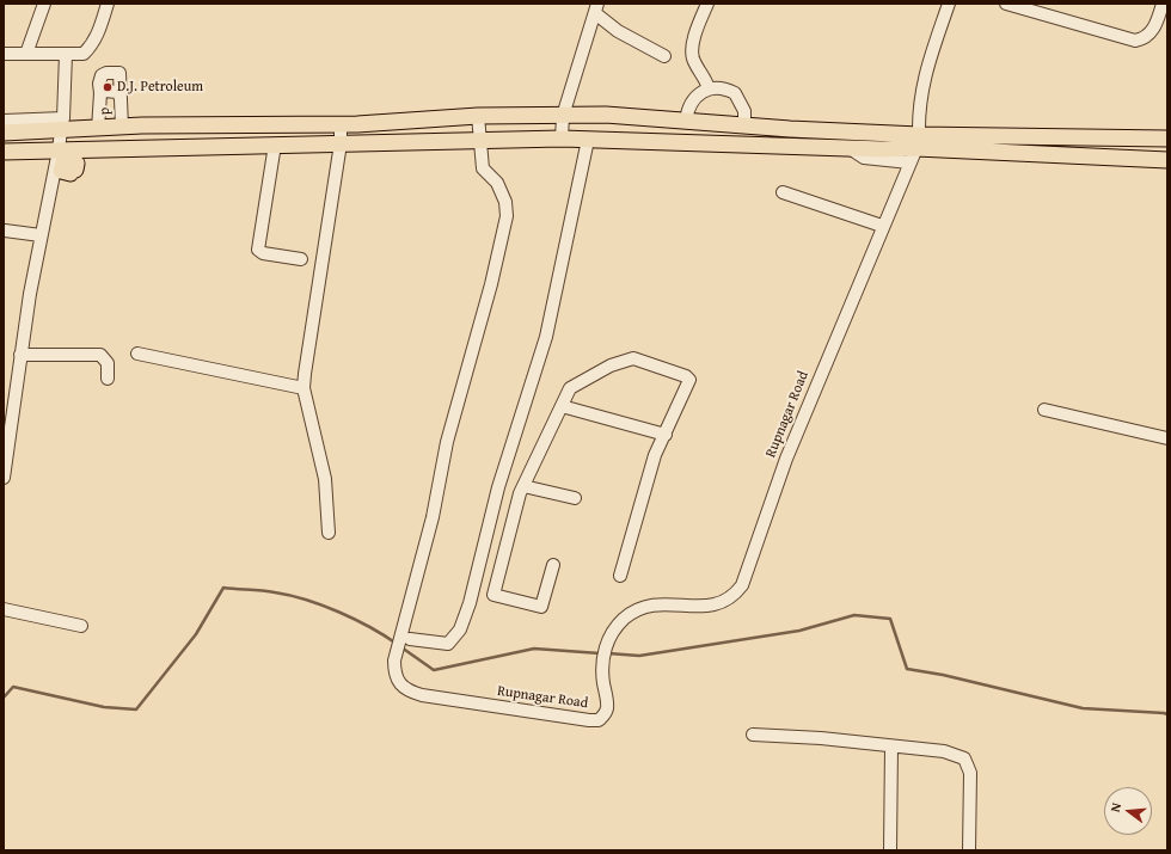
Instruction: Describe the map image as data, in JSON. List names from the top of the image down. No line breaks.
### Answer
{"streets":{"street":["p","Rupnagar Road"]},"places":["D.J. Petroleum"],"north":"left"}
